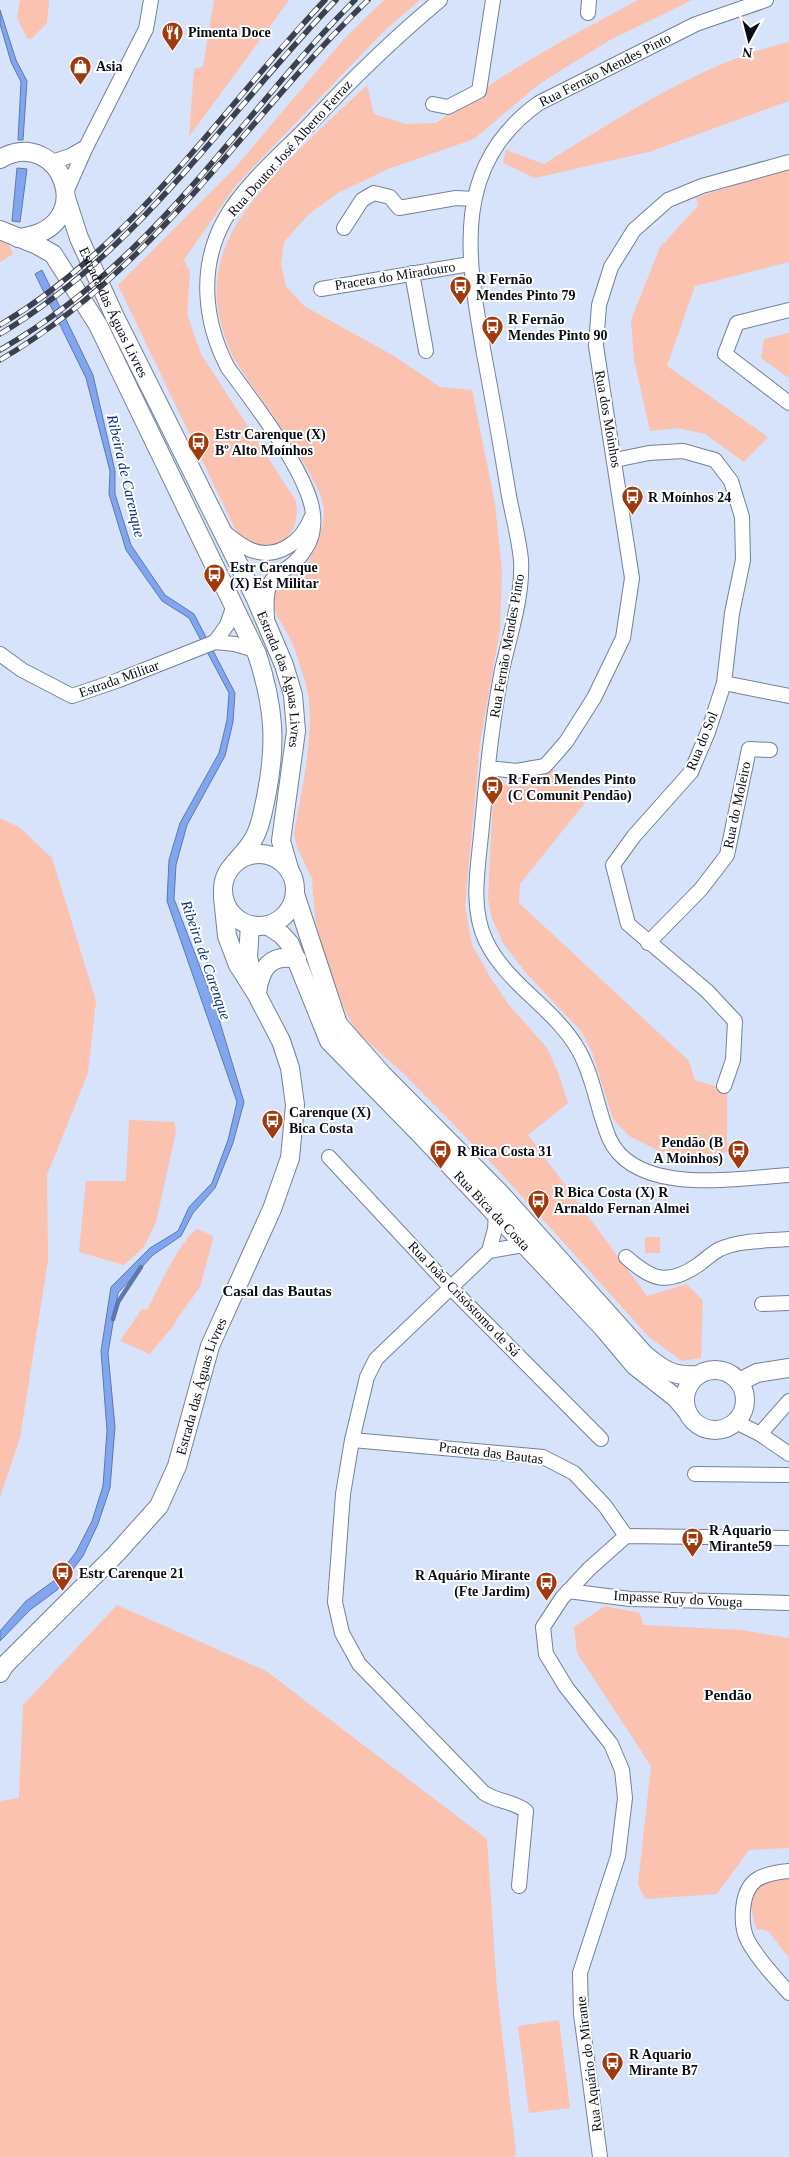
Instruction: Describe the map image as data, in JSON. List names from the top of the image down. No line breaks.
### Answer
{"streets":{"street":["Rua Fernão Mendes Pinto","Rua Doutor José Alberto Ferraz","Praceta do Miradouro","Estrada das Águas Livres","Rua dos Moinhos","Estrada Militar","Rua do Sol","Rua do Moleiro","Rua Bica da Costa","Rua João Crisóstomo de Sá","Praceta das Bautas","Impasse Ruy do Vouga","Rua Aquário do Mirante"]},"crossings":[["Rua Fernão Mendes Pinto","Praceta do Miradouro"],["Rua Fernão Mendes Pinto","Rua dos Moinhos"],["Rua Doutor José Alberto Ferraz","Estrada das Águas Livres"],["Estrada das Águas Livres","Rua Bica da Costa"],["Rua dos Moinhos","Rua do Sol"],["Rua do Sol","Rua do Moleiro"],["Praceta das Bautas","Rua Aquário do Mirante"],["Impasse Ruy do Vouga","Rua Aquário do Mirante"]],"districts":["Casal das Bautas","Pendão"],"water":["Ribeira de Carenque"],"places":{"restaurant":["Pimenta Doce"],"shop":["Asia"],"bus stop":["R Fernão Mendes Pinto 79","R Fernão Mendes Pinto 90","Estr Carenque (X) Bº Alto Moínhos","R Moínhos 24","Estr Carenque (X) Est Militar","R Fern Mendes Pinto (C Comunit Pendão)","Carenque (X) Bica Costa","Pendão (B A Moinhos)","R Bica Costa 31","R Bica Costa (X) R Arnaldo Fernan Almei","R Aquario Mirante59","Estr Carenque 21","R Aquário Mirante (Fte Jardim)","R Aquario Mirante B7"]},"north":"bottom"}
